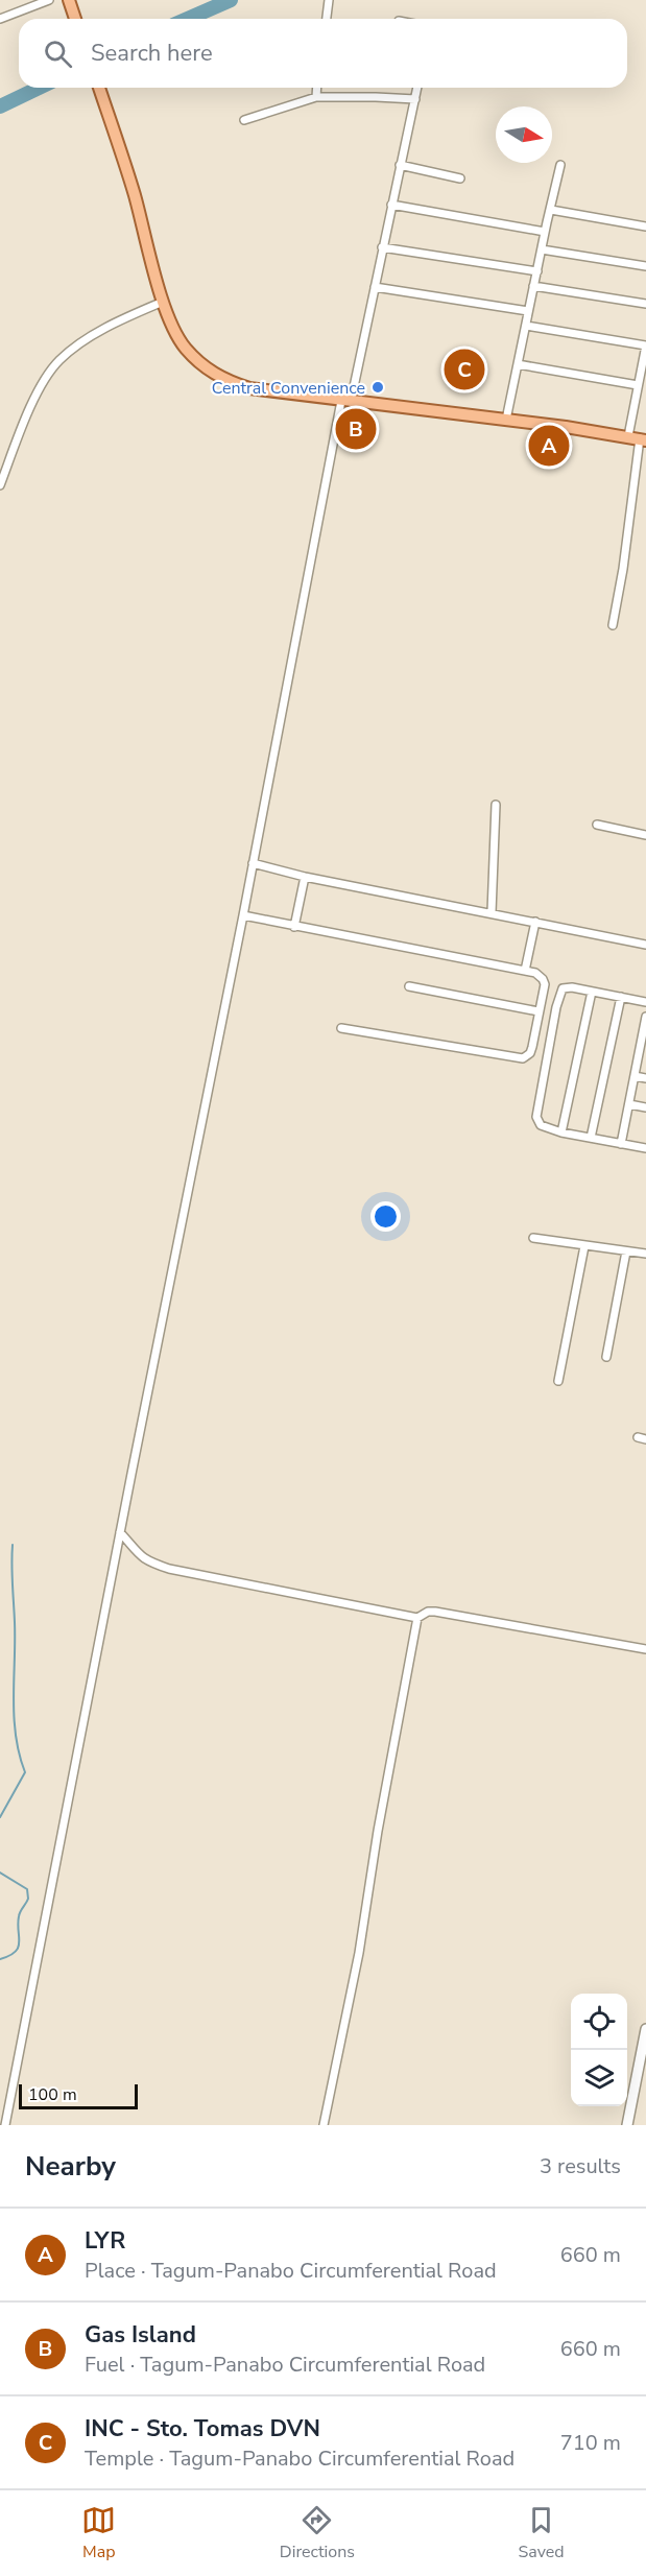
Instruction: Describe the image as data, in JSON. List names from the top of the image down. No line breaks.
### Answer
{"places":["Central Convenience"],"scale_bar":"100 m","north":"right","page":{"search":"Search here","pins":["C","B","A"],"scale":"100 m","heading":["Nearby","3 results"],"list":[{"mark":"A","name":"LYR","note":"Place · Tagum-Panabo Circumferential Road","value":"660 m"},{"mark":"B","name":"Gas Island","note":"Fuel · Tagum-Panabo Circumferential Road","value":"660 m"},{"mark":"C","name":"INC - Sto. Tomas DVN","note":"Temple · Tagum-Panabo Circumferential Road","value":"710 m"}],"nav":["Map","Directions","Saved"]}}
